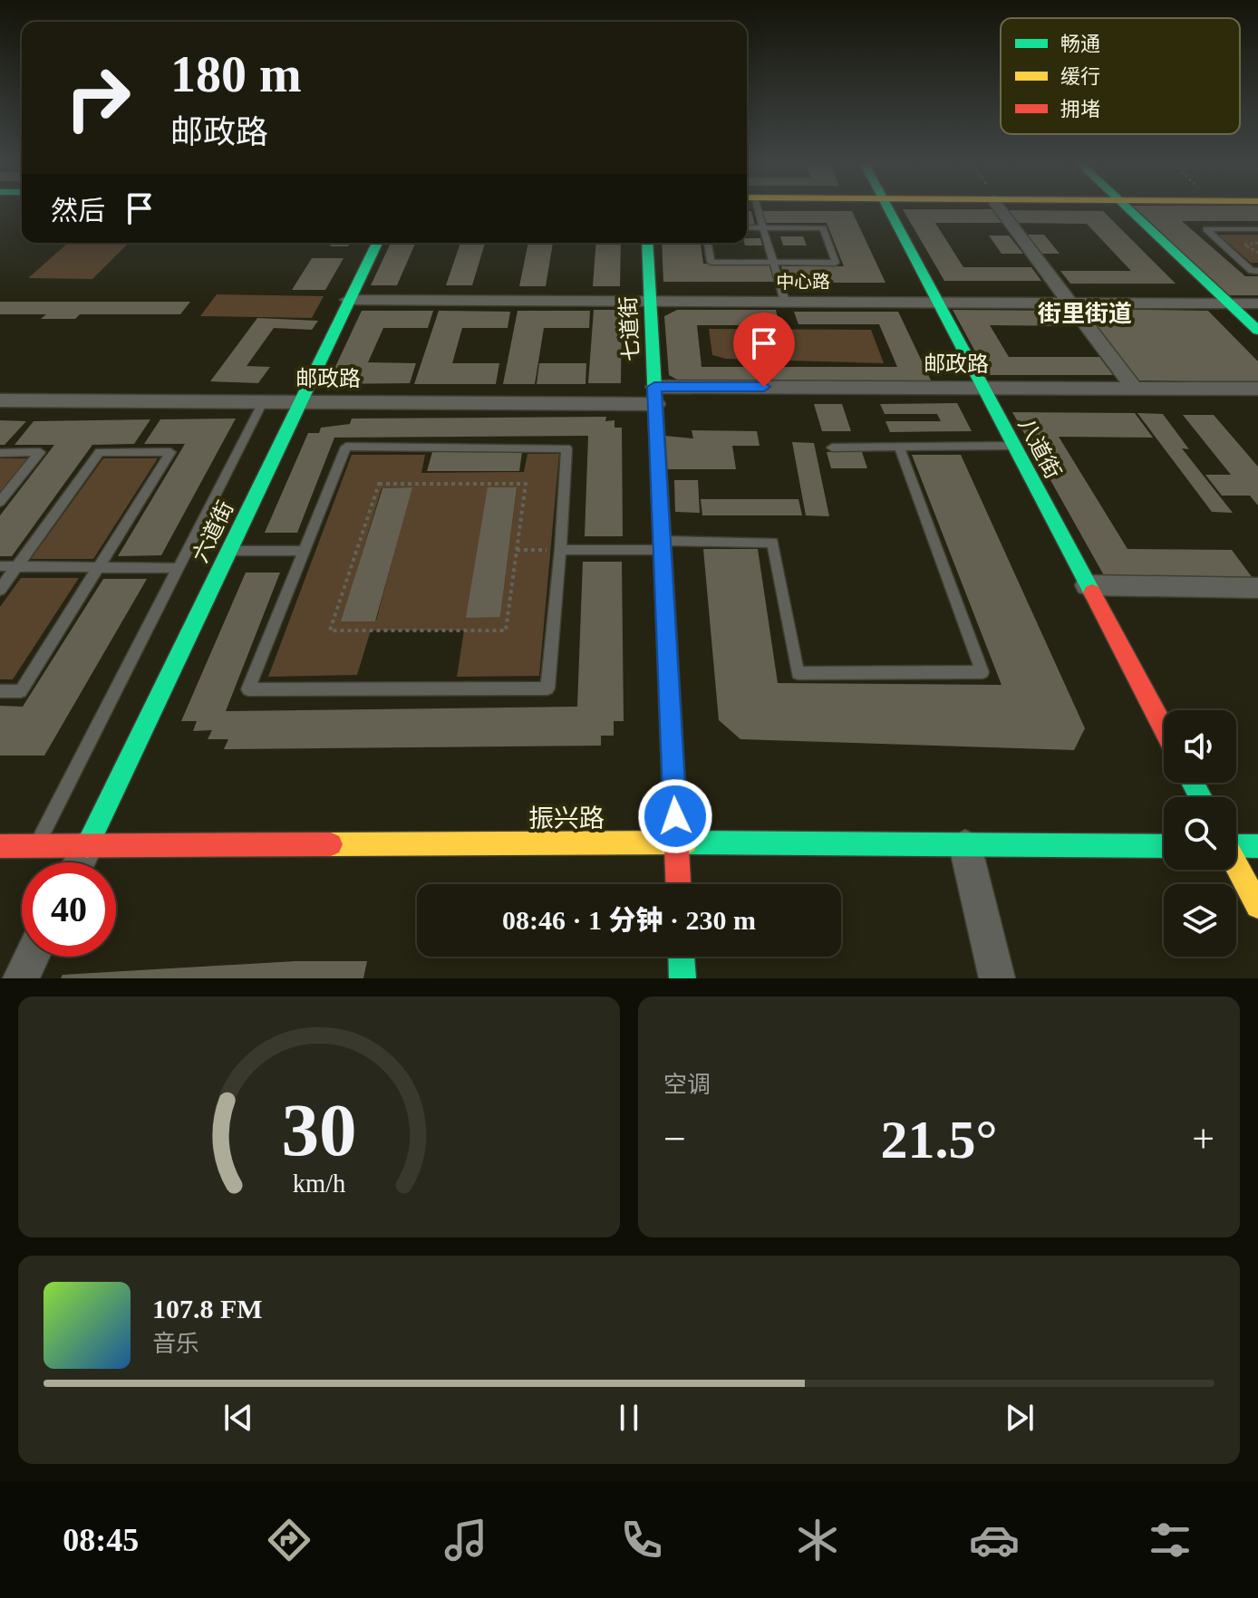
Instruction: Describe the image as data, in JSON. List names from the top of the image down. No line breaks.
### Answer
{"streets":{"street":["中心路","七道街","邮政路","八道街","六道街","振兴路"]},"crossings":[["中心路","七道街"],["中心路","八道街"],["中心路","六道街"],["七道街","邮政路"],["七道街","振兴路"],["邮政路","八道街"],["邮政路","六道街"],["六道街","振兴路"]],"districts":["街里街道"],"legend":["畅通","缓行","拥堵"],"page":{"turn":["180 m","邮政路"],"then":"然后","limit":"40","trip":"08:46 · 1 分钟 · 230 m","tile":"空调","heat":["−","21.5°","+"],"song":["107.8 FM","音乐"],"tabs":"08:45","gauge":["30","km/h"]}}
